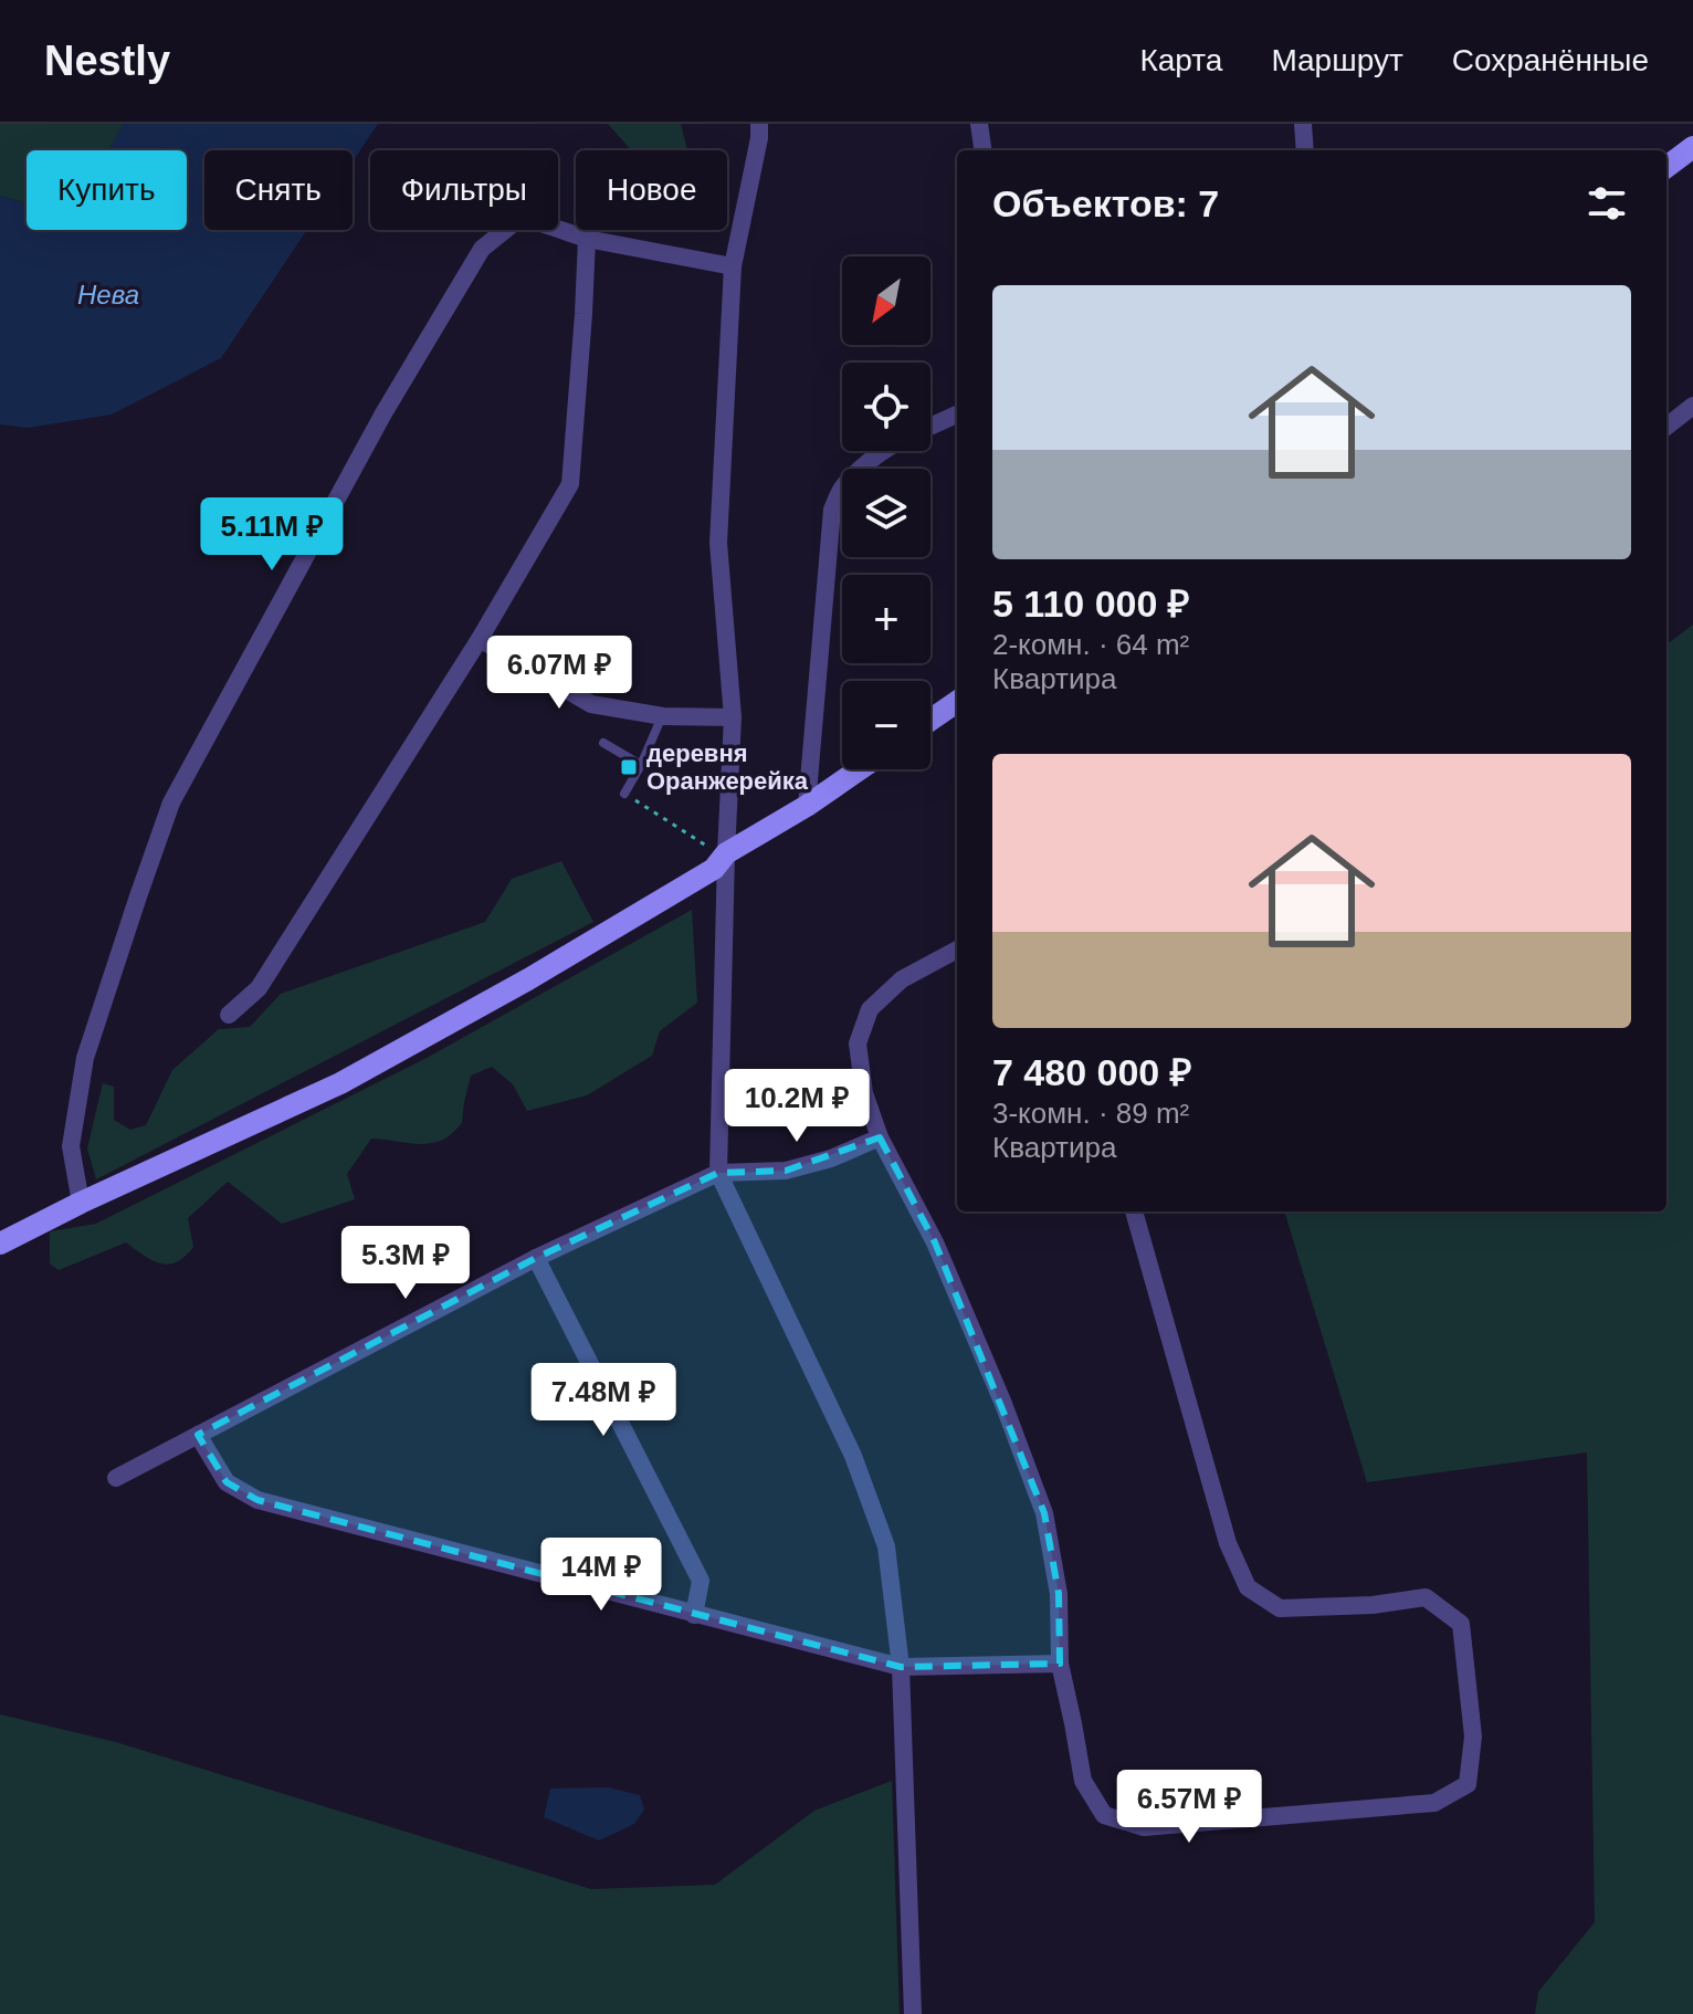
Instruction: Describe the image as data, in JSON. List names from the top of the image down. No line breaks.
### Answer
{"water":["Нева"],"places":{"transit":["деревня Оранжерейка"]},"north":"bottom left","page":{"header":"Nestly","nav":["Карта","Маршрут","Сохранённые"],"chip":["Купить","Снять","Фильтры","Новое"],"heading":"Объектов: 7","map_buttons":["+","−"],"list":[{"name":"5 110 000 ₽","note":"2-комн. · 64 m² · Квартира"},{"name":"7 480 000 ₽","note":"3-комн. · 89 m² · Квартира"}],"price":["5.11M ₽","6.07M ₽","10.2M ₽","5.3M ₽","7.48M ₽","14M ₽","6.57M ₽"]}}
